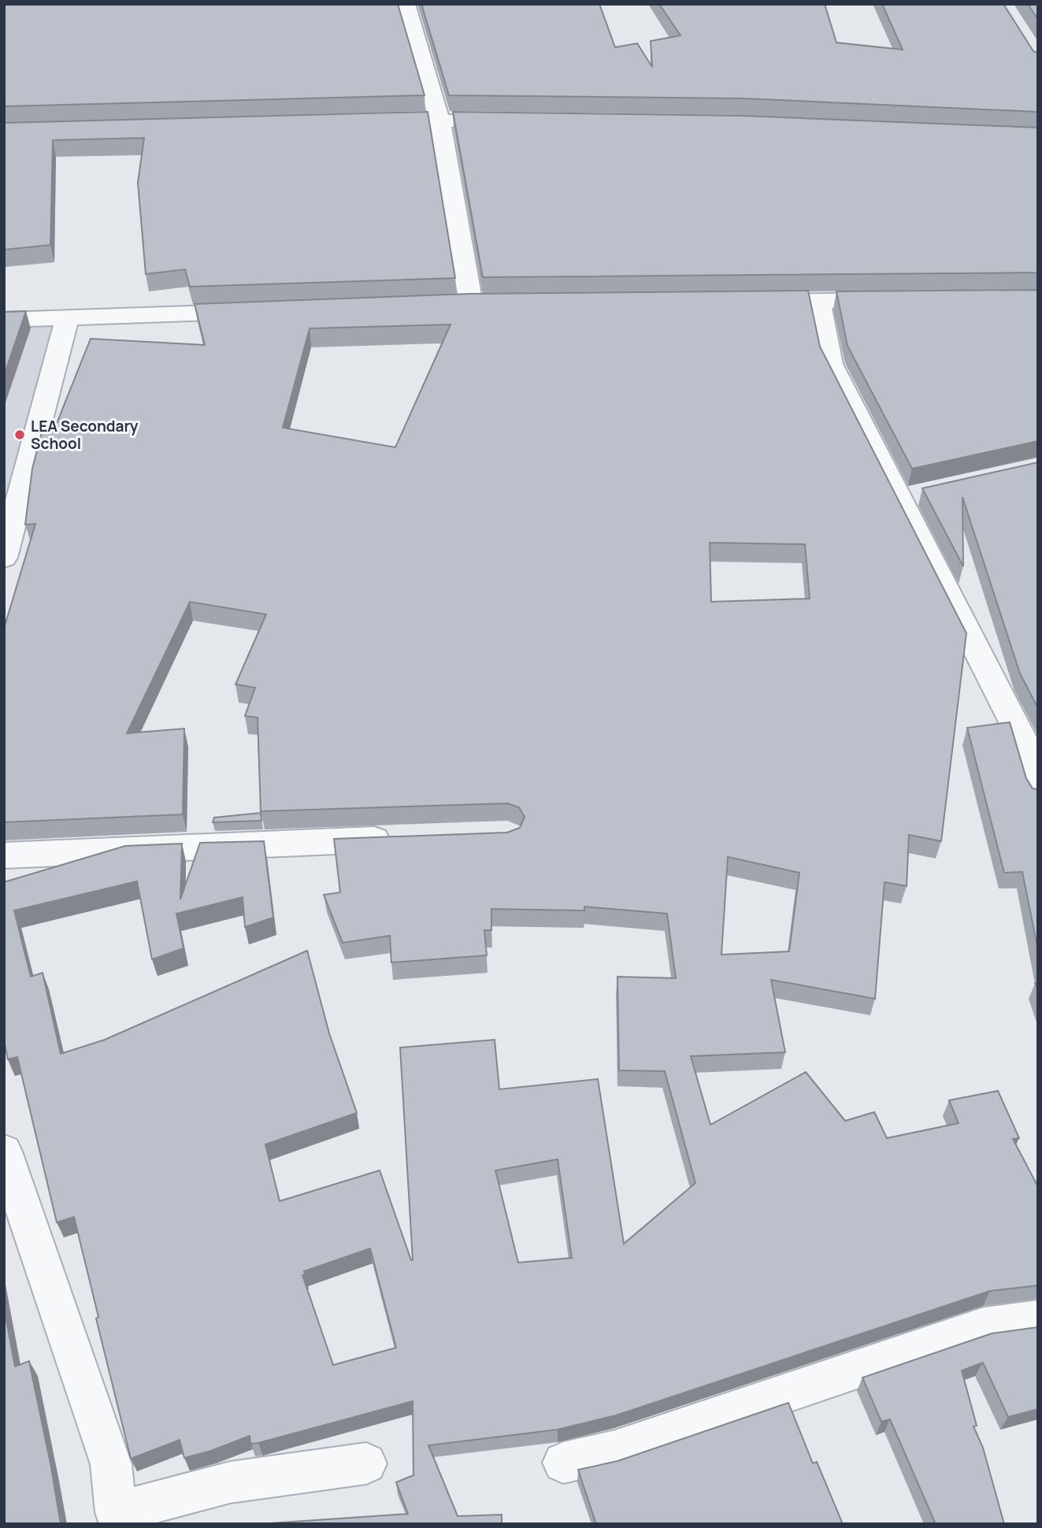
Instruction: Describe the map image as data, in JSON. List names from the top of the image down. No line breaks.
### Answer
{"places":["LEA Secondary School"]}
